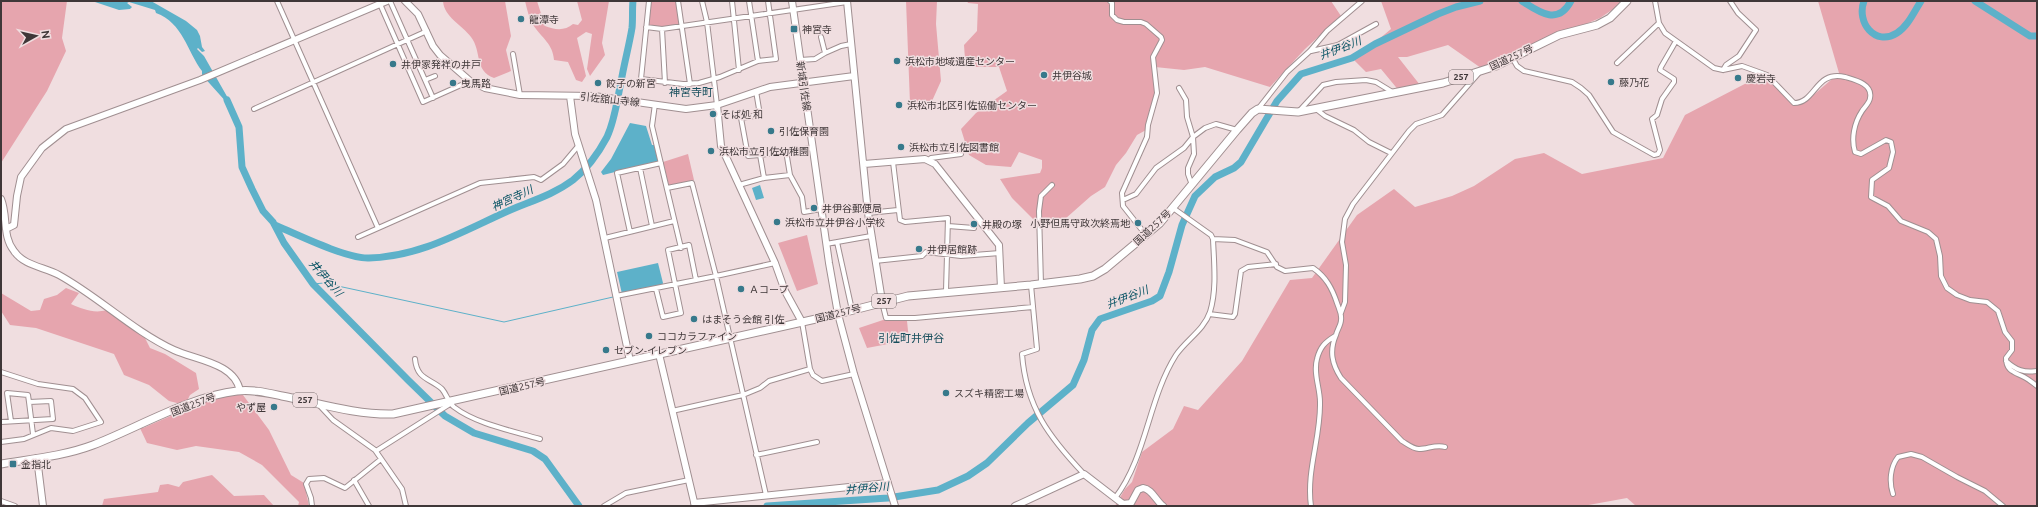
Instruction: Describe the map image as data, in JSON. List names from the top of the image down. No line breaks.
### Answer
{"streets":{"highway":["国道257号","257"],"street":["新城引佐線","引佐舘山寺線"]},"crossings":[["国道257号","新城引佐線"],["新城引佐線","引佐舘山寺線"]],"districts":["神宮寺町","引佐町井伊谷"],"water":["井伊谷川","神宮寺川"],"places":{"other":["龍潭寺","浜松市地域遺産センター","井伊家発祥の井戸","井伊谷城","慶岩寺","藤乃花","曳馬路","餃子の新宮","浜松市北区引佐協働センター","そば処 和","引佐保育園","浜松市立引佐図書館","浜松市立引佐幼稚園","井伊谷郵便局","浜松市立井伊谷小学校","小野但馬守政次終焉地","井殿の塚","井伊居館跡","Ａコープ","はまそう会館 引佐","ココカラファイン","セブン-イレブン","スズキ精密工場","やず屋"],"transit":["神宮寺","金指北"]},"north":"right"}
